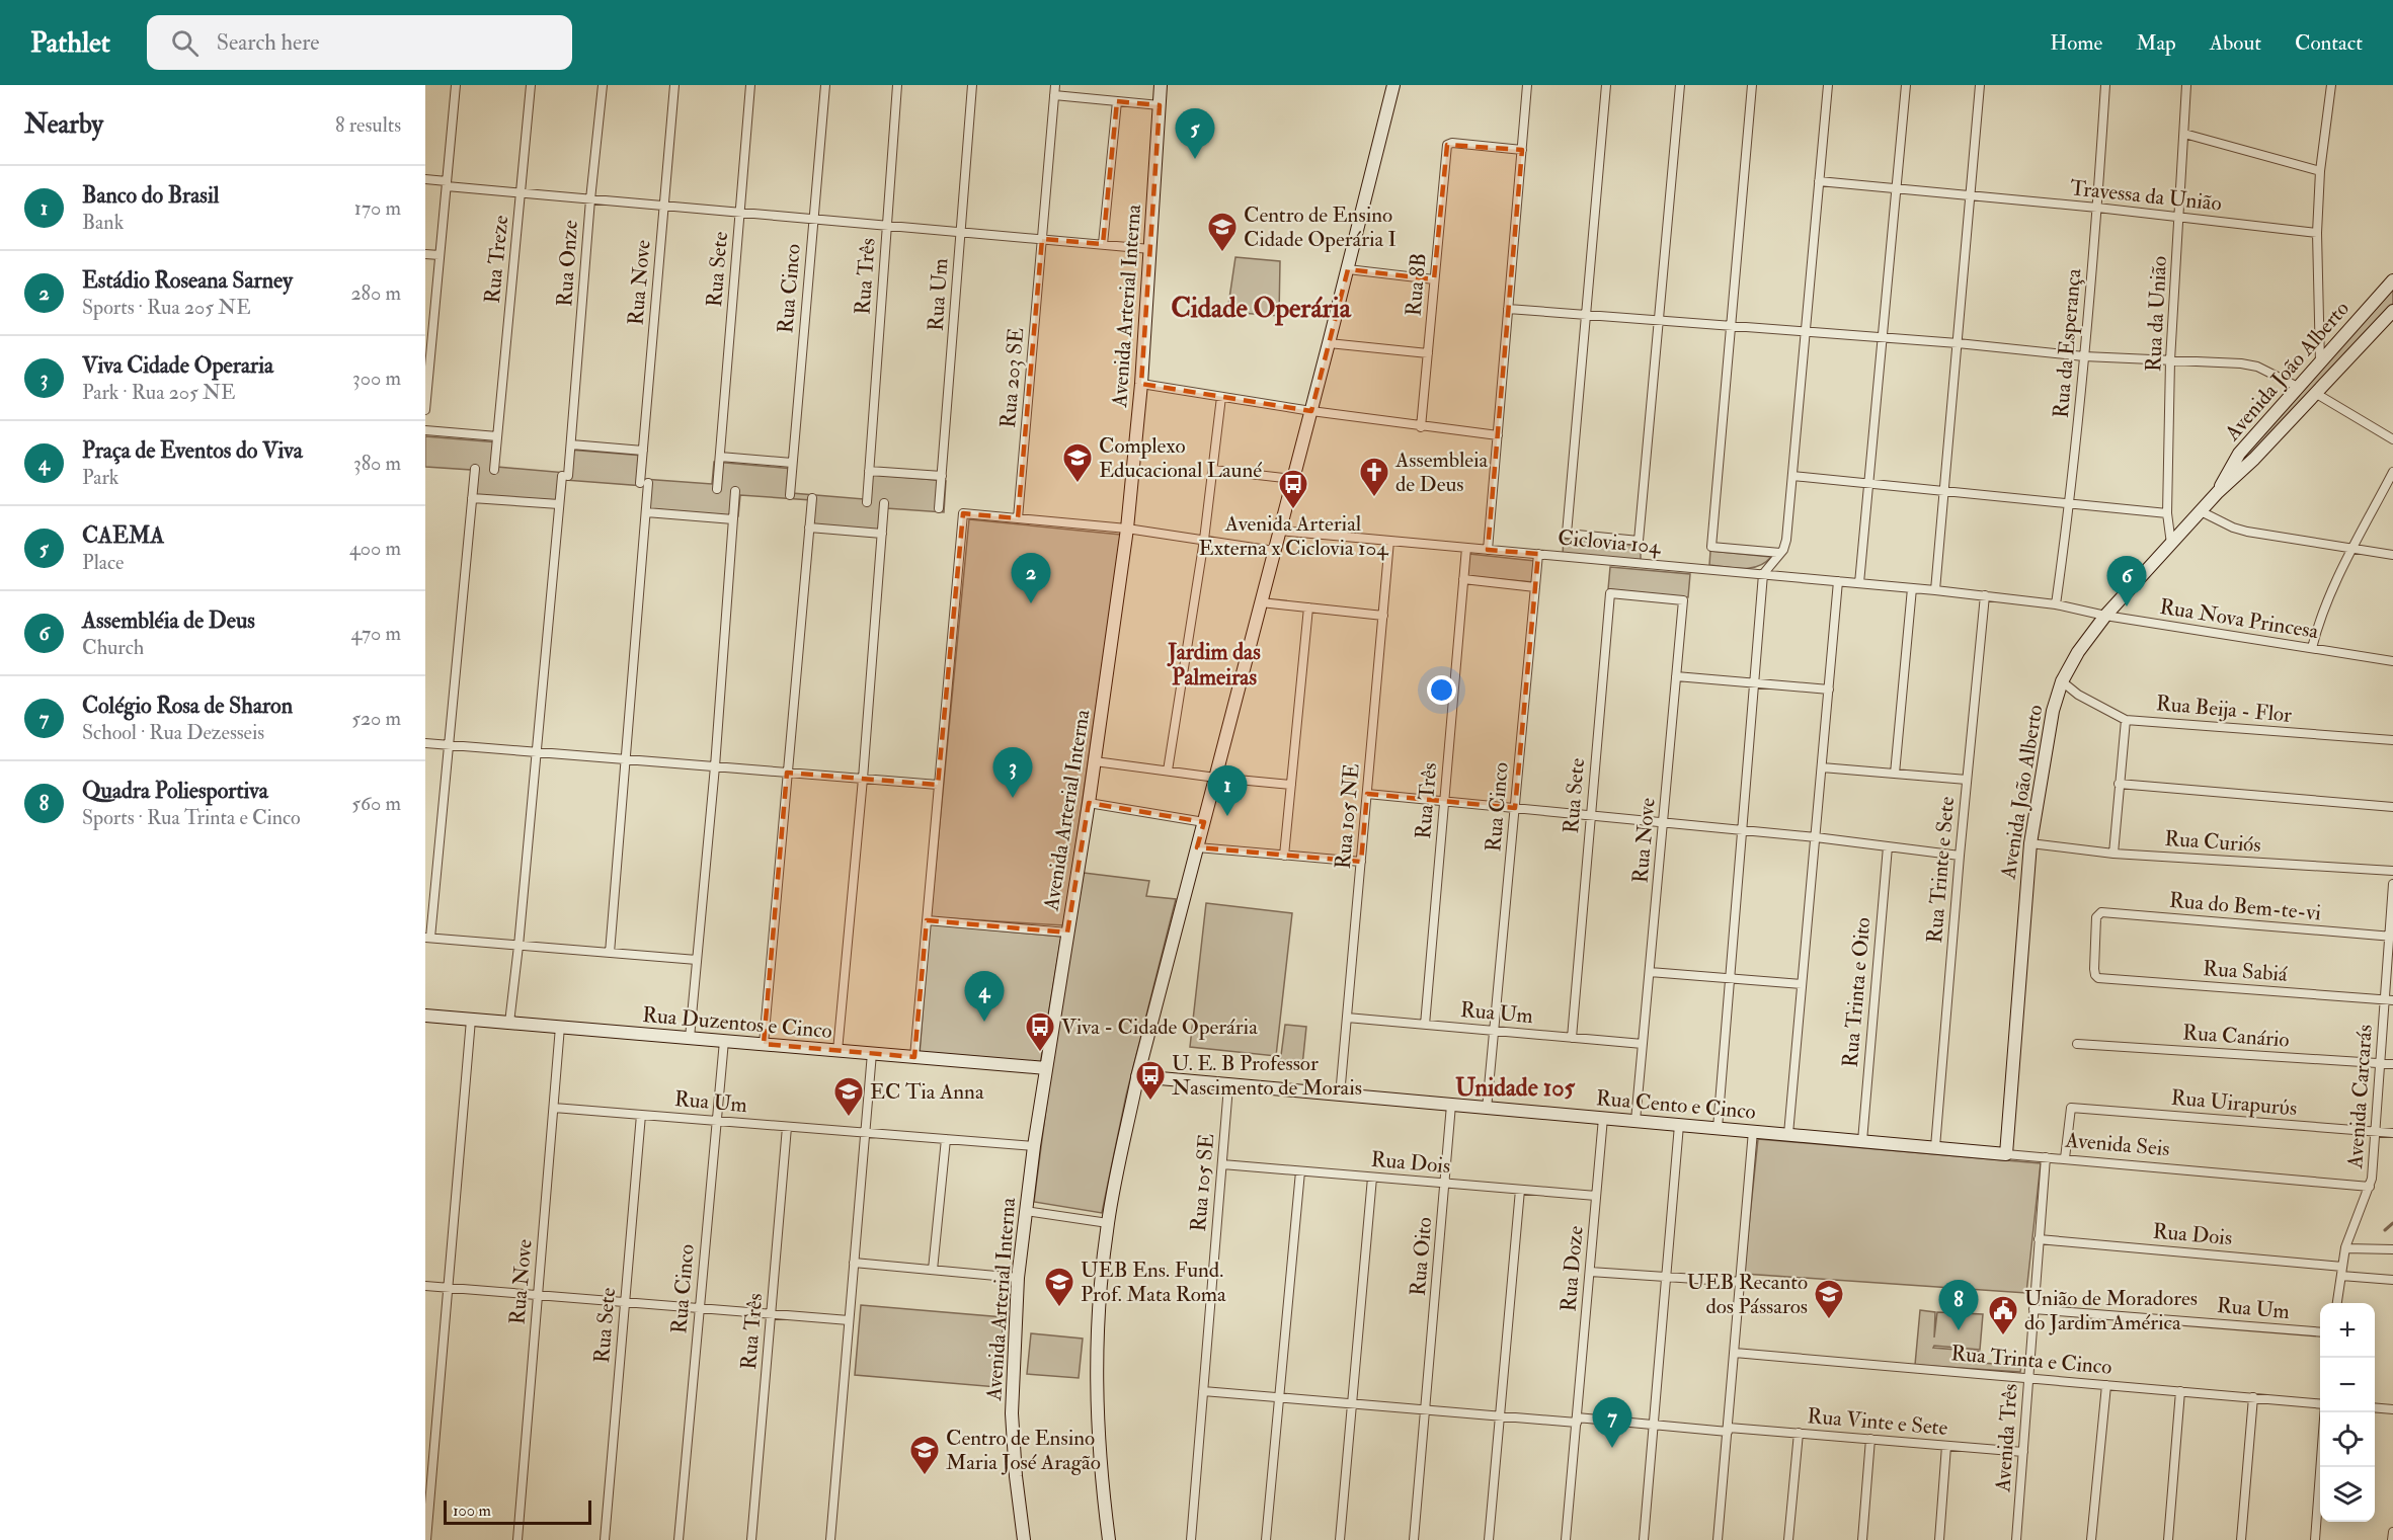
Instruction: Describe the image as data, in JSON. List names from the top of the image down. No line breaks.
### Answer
{"streets":{"main road":["Avenida Arterial Interna","Avenida João Alberto","Rua Duzentos e Cinco","Rua Cento e Cinco","Avenida Seis"],"street":["Travessa da União","Rua Treze","Rua Onze","Rua Sete","Rua Três","Rua Nove","Rua 8B","Rua Cinco","Rua Um","Rua da União","Rua da Esperança","Rua 203 SE","Ciclovia 104","Rua Nova Princesa","Rua Beija - Flor","Rua 105 NE","Rua Curiós","Rua Trinte e Sete","Rua do Bem-te-vi","Rua Sabiá","Rua Trinta e Oito","Rua Canário","Avenida Carcarás","Rua Uirapurύs","Rua Dois","Rua 105 SE","Rua Oito","Rua Doze","Rua Trinta e Cinco","Rua Vinte e Sete","Avenida Três"]},"crossings":[["Travessa da União","Rua da União"],["Travessa da União","Rua da Esperança"],["Rua Sete","Rua Nove"],["Rua Sete","Rua Um"],["Rua Três","Rua Um"],["Rua Três","Ciclovia 104"],["Rua Nove","Rua Um"],["Rua Nove","Rua Duzentos e Cinco"],["Rua Nove","Rua Cento e Cinco"],["Rua Cinco","Rua Um"],["Rua Cinco","Ciclovia 104"],["Rua Cinco","Rua Duzentos e Cinco"],["Rua Um","Avenida Arterial Interna"],["Rua Um","Rua 105 NE"],["Rua Um","Avenida Três"],["Avenida Arterial Interna","Rua Duzentos e Cinco"],["Rua da União","Avenida João Alberto"],["Rua da Esperança","Rua Nova Princesa"],["Avenida João Alberto","Rua Nova Princesa"],["Avenida João Alberto","Rua Beija - Flor"],["Avenida João Alberto","Rua Curiós"],["Avenida João Alberto","Avenida Seis"],["Ciclovia 104","Rua Nova Princesa"],["Ciclovia 104","Rua 105 NE"],["Rua Nova Princesa","Rua Trinte e Sete"],["Rua 105 NE","Rua Cento e Cinco"],["Rua Trinte e Sete","Avenida Seis"],["Rua do Bem-te-vi","Rua Sabiá"],["Rua do Bem-te-vi","Avenida Carcarás"],["Rua Sabiá","Avenida Carcarás"],["Rua Trinta e Oito","Rua Cento e Cinco"],["Rua Trinta e Oito","Avenida Seis"],["Rua Canário","Avenida Carcarás"],["Avenida Carcarás","Rua Uirapurύs"],["Avenida Carcarás","Avenida Seis"],["Avenida Carcarás","Rua Dois"],["Rua Uirapurύs","Avenida Seis"],["Rua Cento e Cinco","Avenida Seis"],["Rua Cento e Cinco","Rua 105 SE"],["Rua Cento e Cinco","Rua Oito"],["Rua Cento e Cinco","Rua Doze"],["Avenida Seis","Avenida Três"],["Rua Dois","Rua 105 SE"],["Rua Dois","Rua Oito"],["Rua Dois","Rua Doze"],["Rua Dois","Avenida Três"],["Rua Doze","Rua Vinte e Sete"],["Rua Trinta e Cinco","Avenida Três"],["Rua Vinte e Sete","Avenida Três"]],"districts":["Cidade Operária","Jardim das Palmeiras","Unidade 105"],"places":{"school or university":["Centro de Ensino Cidade Operária I","Complexo Educacional Launé","EC Tia Anna","UEB Ens. Fund. Prof. Mata Roma","UEB Recanto dos Pássaros","Centro de Ensino Maria José Aragão"],"church":["Assembleia de Deus"],"bus stop":["Avenida Arterial Externa x Ciclovia 104","Viva - Cidade Operária","U. E. B Professor Nascimento de Morais"],"public building":["União de Moradores do Jardim América"]},"scale_bar":"100 m","page":{"header":"Pathlet","search":"Search here","nav":["Home","Map","About","Contact"],"heading":["Nearby","8 results"],"pins":["5","2","6","3","1","4","8","7"],"list":[{"mark":"1","name":"Banco do Brasil","note":"Bank","value":"170 m"},{"mark":"2","name":"Estádio Roseana Sarney","note":"Sports · Rua 205 NE","value":"280 m"},{"mark":"3","name":"Viva Cidade Operaria","note":"Park · Rua 205 NE","value":"300 m"},{"mark":"4","name":"Praça de Eventos do Viva","note":"Park","value":"380 m"},{"mark":"5","name":"CAEMA","note":"Place","value":"400 m"},{"mark":"6","name":"Assembléia de Deus","note":"Church","value":"470 m"},{"mark":"7","name":"Colégio Rosa de Sharon","note":"School · Rua Dezesseis","value":"520 m"},{"mark":"8","name":"Quadra Poliesportiva","note":"Sports · Rua Trinta e Cinco","value":"560 m"}],"map_buttons":["+","−"],"scale":"100 m"}}
